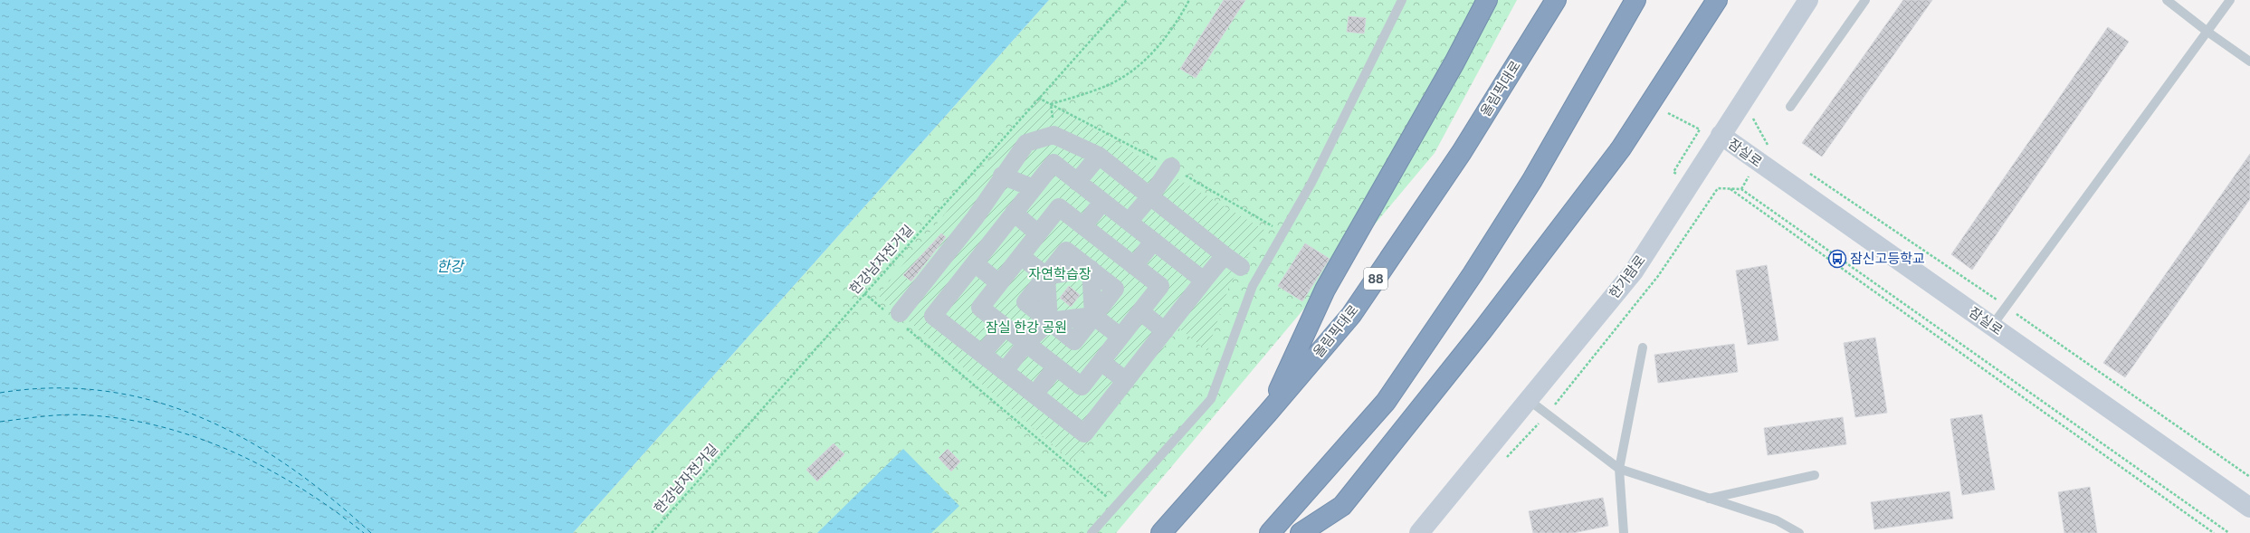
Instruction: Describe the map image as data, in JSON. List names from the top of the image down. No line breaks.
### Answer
{"streets":{"highway":["올림픽대로","88"],"street":["잠실로","한가람로"],"path":["한강남자전거길"]},"crossings":[["잠실로","한가람로"]],"water":["한강"],"parks":["자연학습장","잠실 한강 공원"],"places":{"bus stop":["잠신고등학교"]}}
